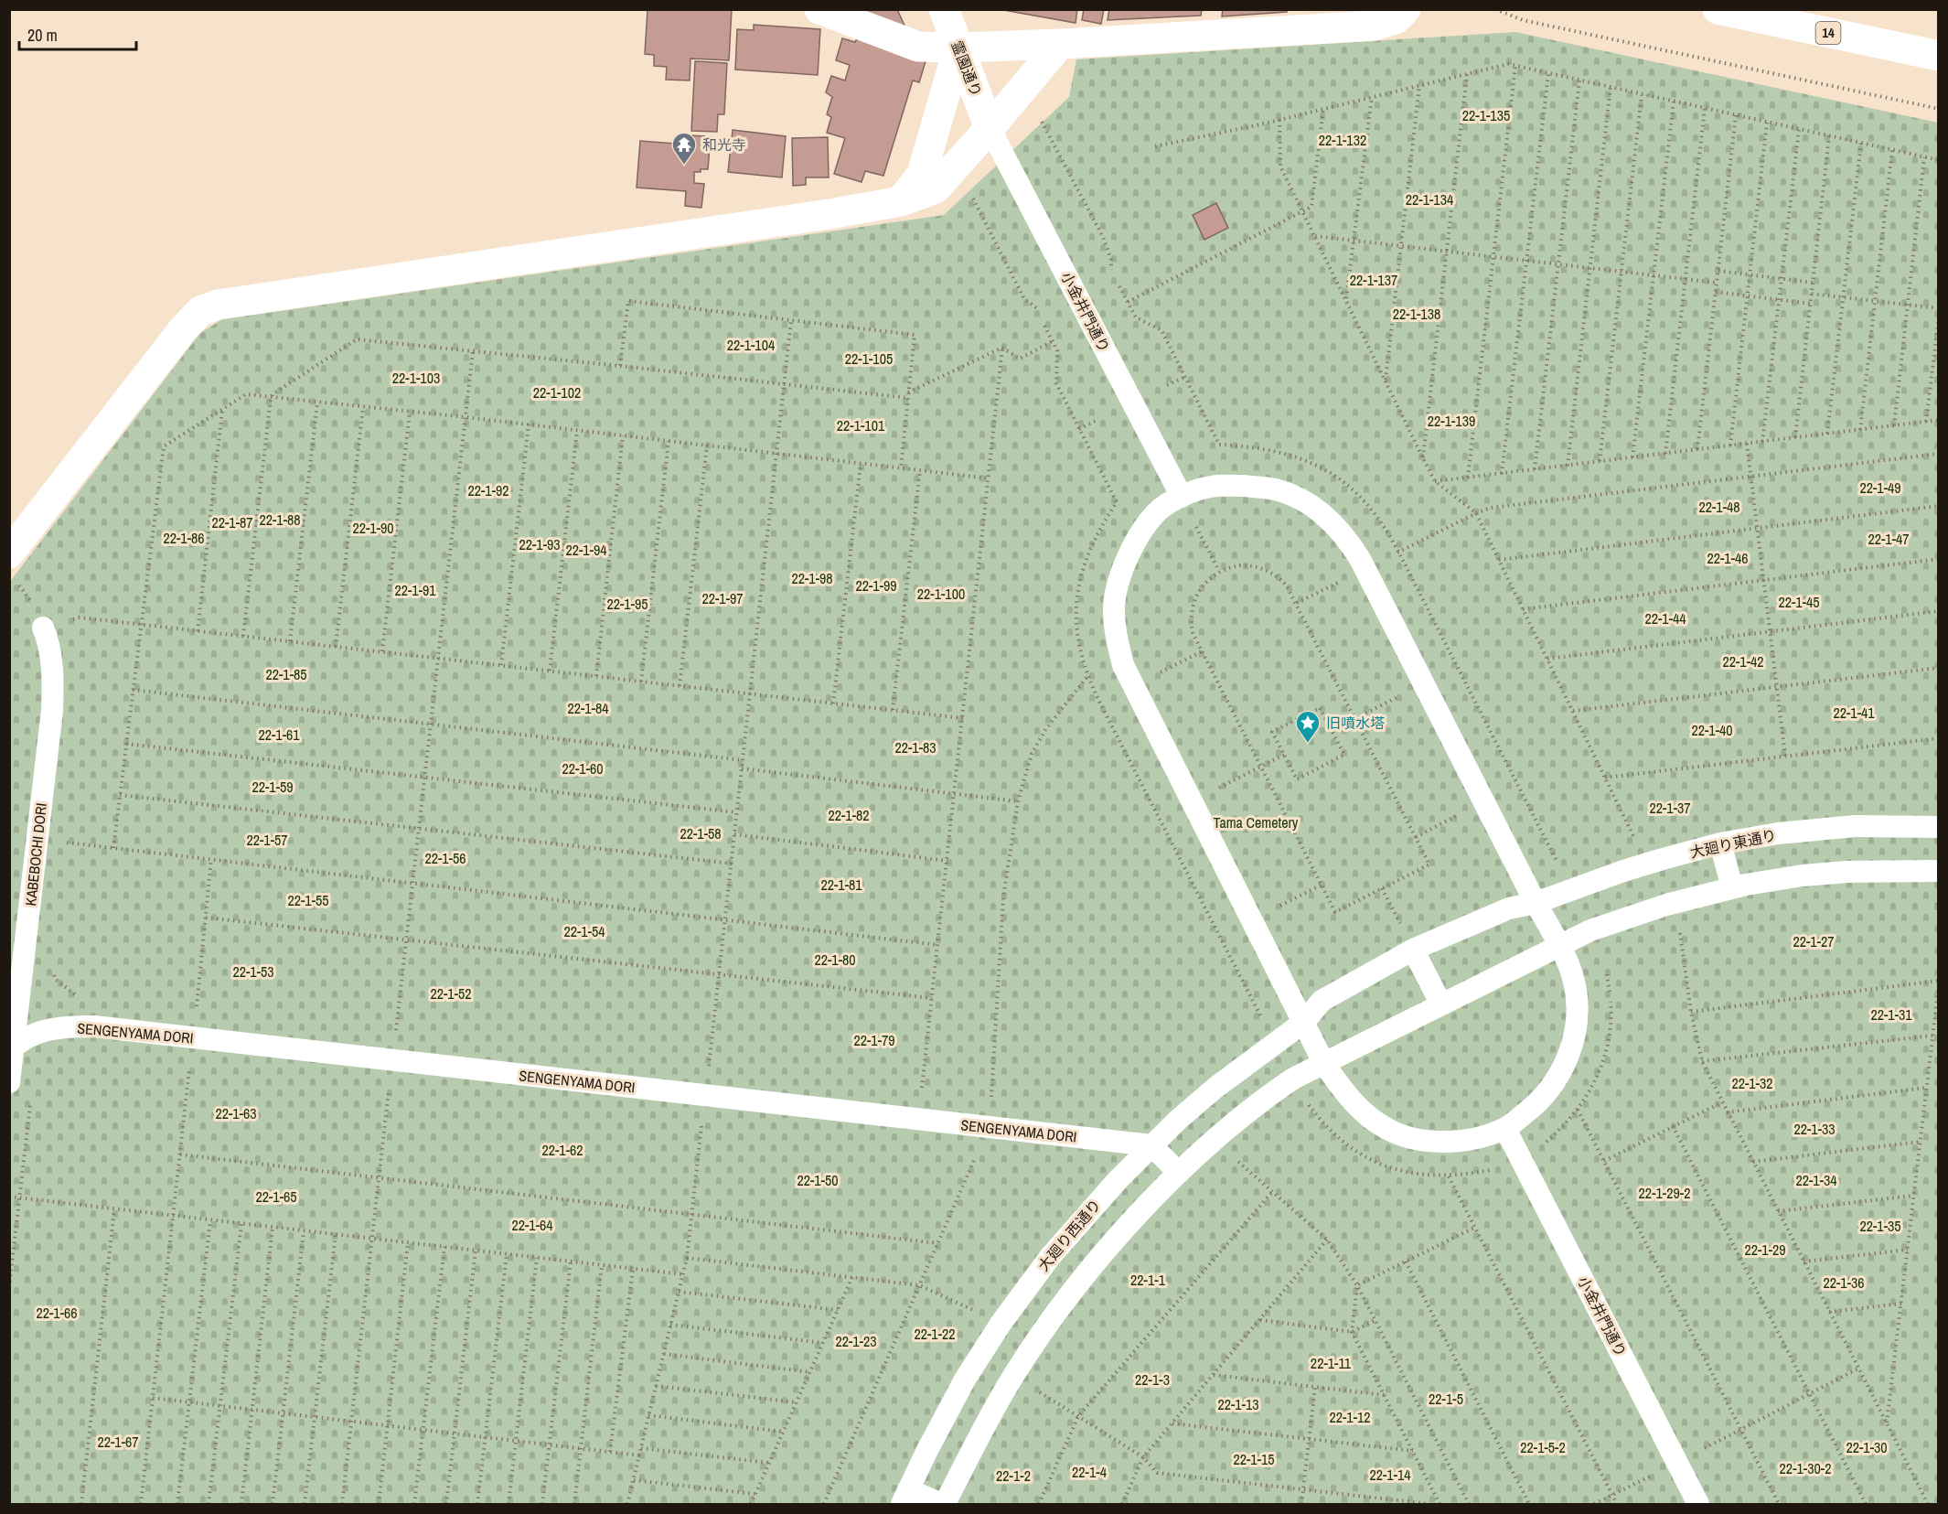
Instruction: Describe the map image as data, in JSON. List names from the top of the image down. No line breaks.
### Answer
{"streets":{"street":["14","霊園通り"],"lane":["小金井門通り","大廻り東通り","KABEBOCHI DORI","SENGENYAMA DORI","大廻り西通り"]},"crossings":[["霊園通り","小金井門通り"],["大廻り東通り","大廻り西通り"],["KABEBOCHI DORI","SENGENYAMA DORI"],["SENGENYAMA DORI","大廻り西通り"]],"parks":["22-1-135","22-1-132","22-1-134","22-1-137","22-1-138","22-1-104","22-1-105","22-1-103","22-1-102","22-1-139","22-1-101","22-1-49","22-1-92","22-1-48","22-1-88","22-1-87","22-1-90","22-1-86","22-1-47","22-1-93","22-1-94","22-1-46","22-1-98","22-1-99","22-1-91","22-1-100","22-1-97","22-1-45","22-1-95","22-1-44","22-1-42","22-1-85","22-1-84","22-1-41","22-1-40","22-1-61","22-1-83","22-1-60","22-1-59","22-1-37","22-1-82","Tama Cemetery","22-1-58","22-1-57","22-1-56","22-1-81","22-1-55","22-1-54","22-1-27","22-1-80","22-1-53","22-1-52","22-1-31","22-1-79","22-1-32","22-1-63","22-1-33","22-1-62","22-1-50","22-1-34","22-1-29-2","22-1-65","22-1-64","22-1-35","22-1-29","22-1-1","22-1-36","22-1-66","22-1-22","22-1-23","22-1-11","22-1-3","22-1-5","22-1-13","22-1-12","22-1-67","22-1-5-2","22-1-30","22-1-15","22-1-30-2","22-1-4","22-1-14","22-1-2"],"places":{"temple":["和光寺"],"place":["旧噴水塔"]},"scale_bar":"20 m"}
